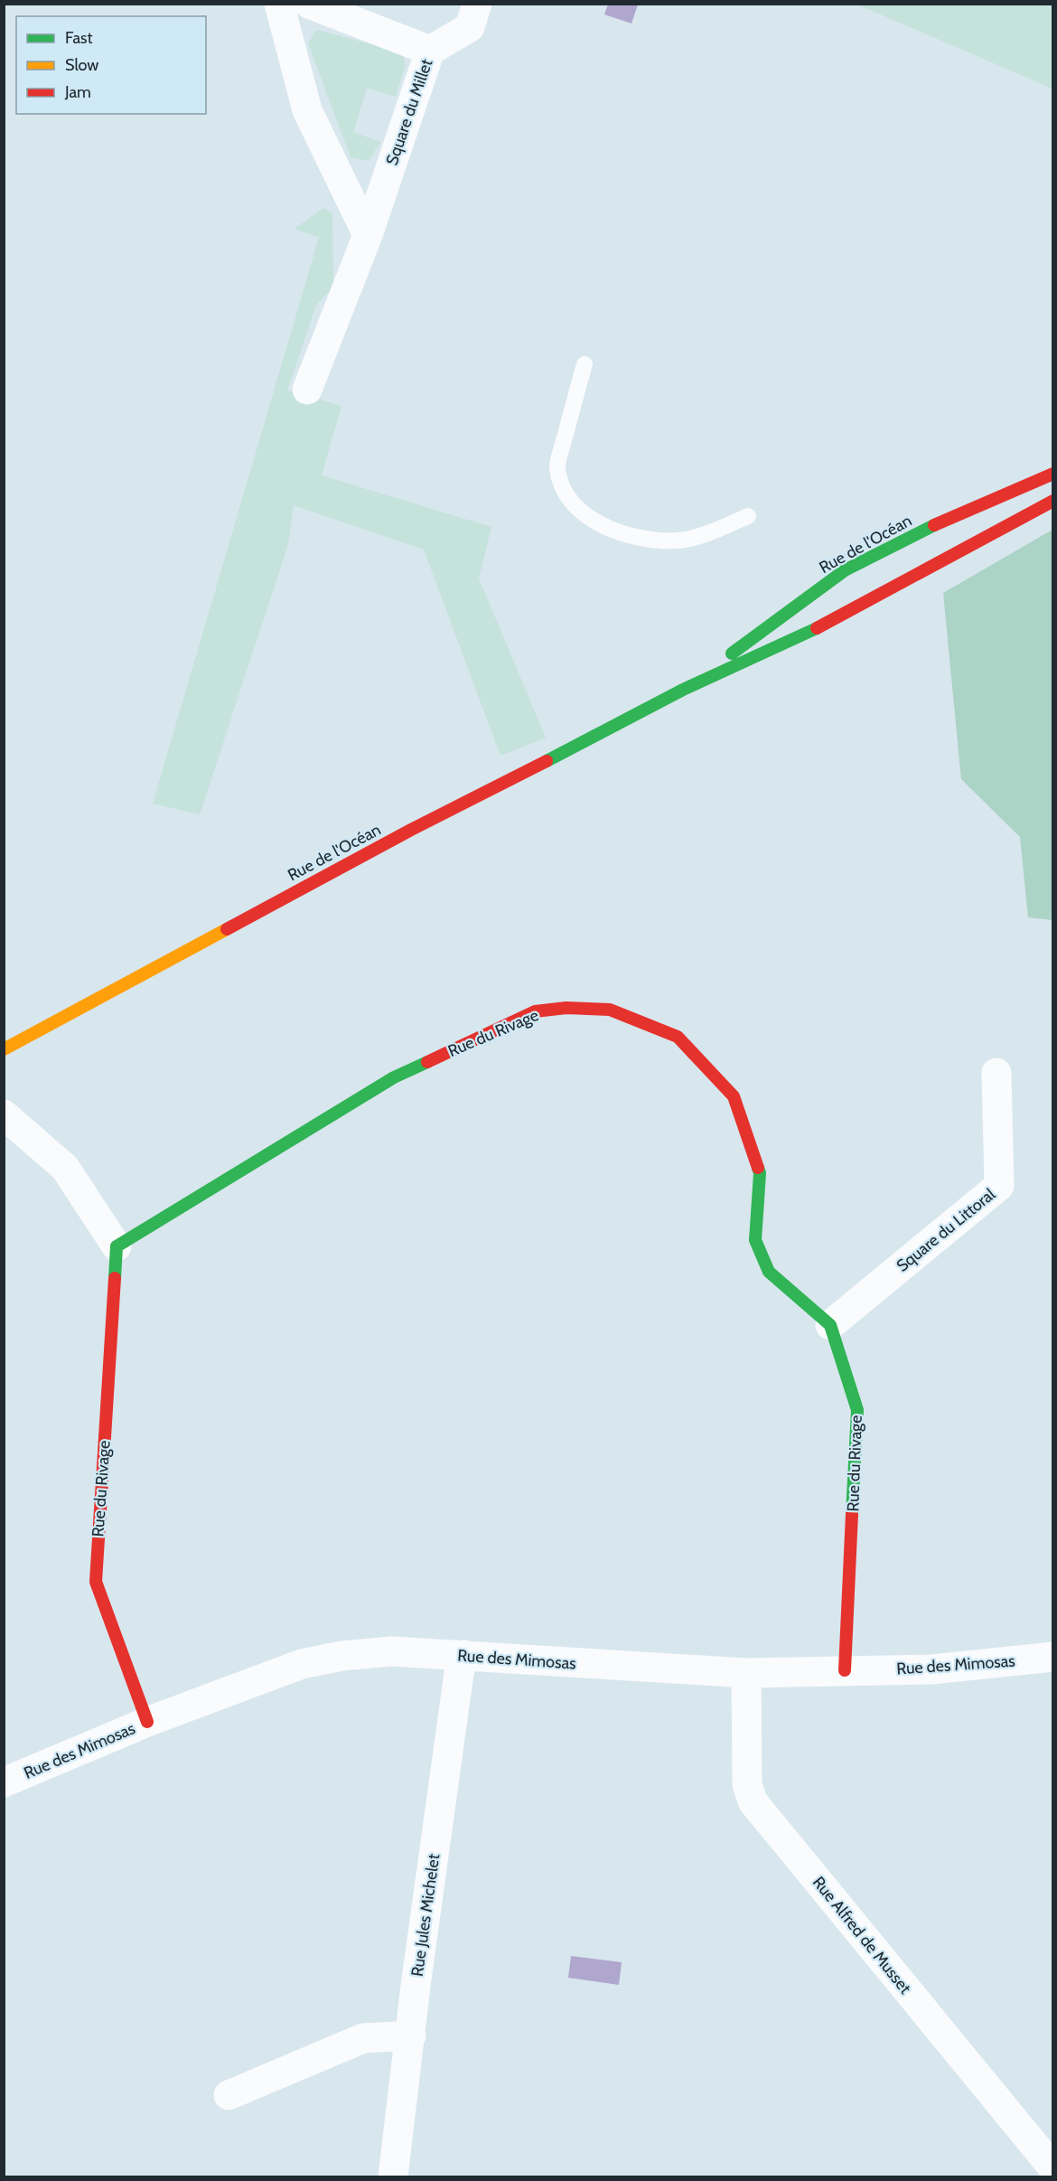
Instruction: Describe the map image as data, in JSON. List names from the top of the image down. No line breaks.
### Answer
{"streets":{"street":["Square du Millet","Rue de l'Océan","Rue du Rivage","Square du Littoral","Rue des Mimosas","Rue Jules Michelet","Rue Alfred de Musset"]},"crossings":[["Rue du Rivage","Square du Littoral"],["Rue du Rivage","Rue des Mimosas"],["Rue des Mimosas","Rue Jules Michelet"],["Rue des Mimosas","Rue Alfred de Musset"]],"legend":["Fast","Slow","Jam"]}
